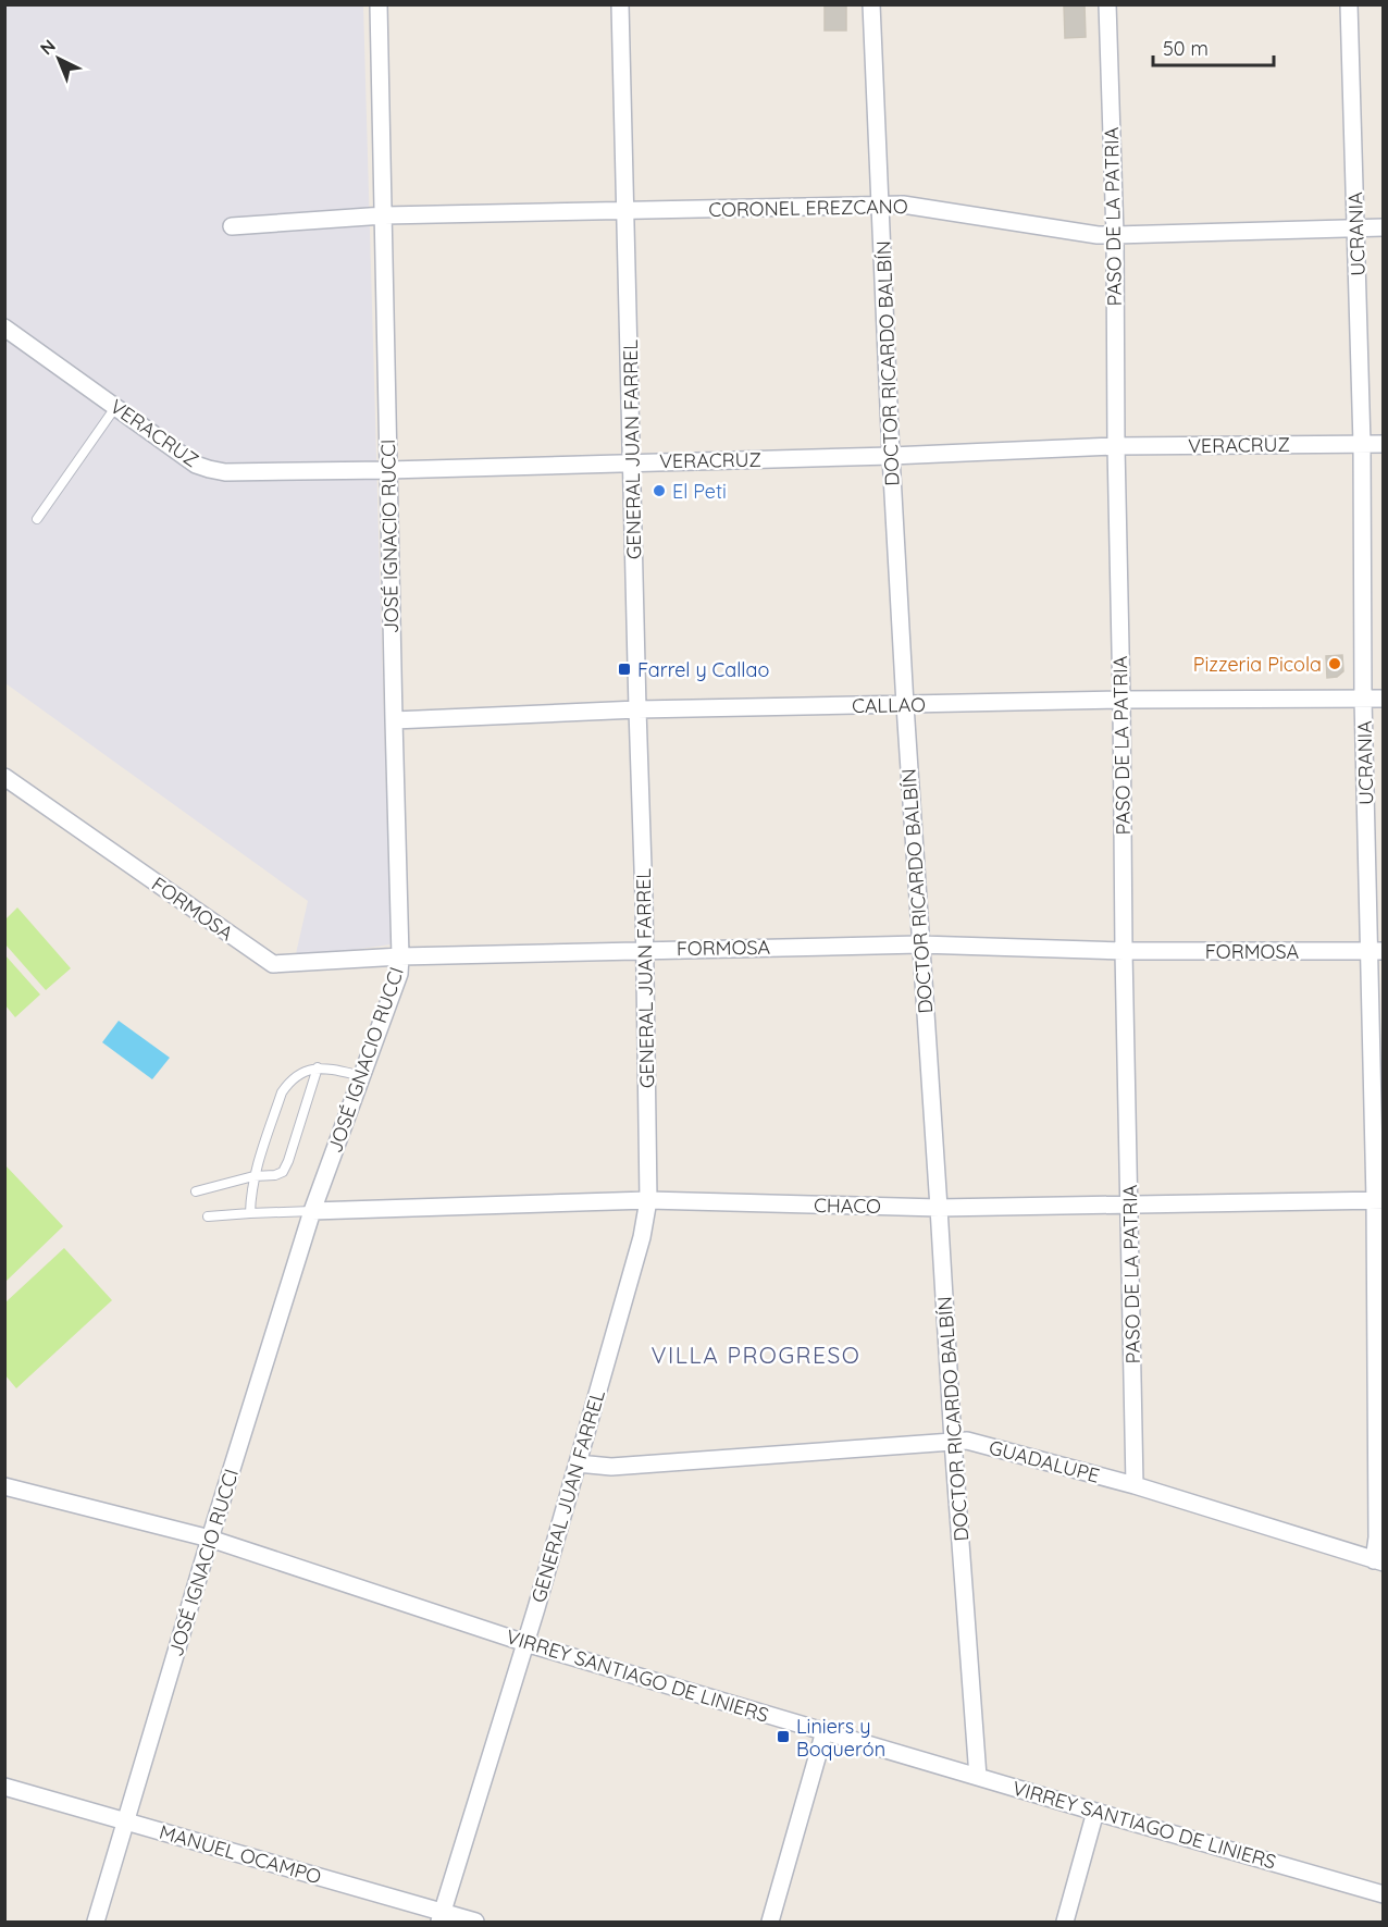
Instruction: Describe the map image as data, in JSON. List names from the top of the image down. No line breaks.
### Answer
{"streets":{"street":["CORONEL EREZCANO","PASO DE LA PATRIA","UCRANIA","DOCTOR RICARDO BALBÍN","VERACRUZ","GENERAL JUAN FARREL","JOSÉ IGNACIO RUCCI","CALLAO","FORMOSA","CHACO","GUADALUPE","VIRREY SANTIAGO DE LINIERS","MANUEL OCAMPO"]},"crossings":[["CORONEL EREZCANO","PASO DE LA PATRIA"],["CORONEL EREZCANO","UCRANIA"],["CORONEL EREZCANO","DOCTOR RICARDO BALBÍN"],["CORONEL EREZCANO","GENERAL JUAN FARREL"],["CORONEL EREZCANO","JOSÉ IGNACIO RUCCI"],["PASO DE LA PATRIA","VERACRUZ"],["PASO DE LA PATRIA","CALLAO"],["PASO DE LA PATRIA","FORMOSA"],["PASO DE LA PATRIA","CHACO"],["PASO DE LA PATRIA","GUADALUPE"],["UCRANIA","VERACRUZ"],["UCRANIA","CALLAO"],["UCRANIA","FORMOSA"],["UCRANIA","CHACO"],["UCRANIA","GUADALUPE"],["DOCTOR RICARDO BALBÍN","VERACRUZ"],["DOCTOR RICARDO BALBÍN","CALLAO"],["DOCTOR RICARDO BALBÍN","FORMOSA"],["DOCTOR RICARDO BALBÍN","CHACO"],["DOCTOR RICARDO BALBÍN","GUADALUPE"],["DOCTOR RICARDO BALBÍN","VIRREY SANTIAGO DE LINIERS"],["VERACRUZ","GENERAL JUAN FARREL"],["VERACRUZ","JOSÉ IGNACIO RUCCI"],["GENERAL JUAN FARREL","CALLAO"],["GENERAL JUAN FARREL","FORMOSA"],["GENERAL JUAN FARREL","CHACO"],["GENERAL JUAN FARREL","GUADALUPE"],["GENERAL JUAN FARREL","VIRREY SANTIAGO DE LINIERS"],["GENERAL JUAN FARREL","MANUEL OCAMPO"],["JOSÉ IGNACIO RUCCI","CALLAO"],["JOSÉ IGNACIO RUCCI","FORMOSA"],["JOSÉ IGNACIO RUCCI","CHACO"],["JOSÉ IGNACIO RUCCI","VIRREY SANTIAGO DE LINIERS"],["JOSÉ IGNACIO RUCCI","MANUEL OCAMPO"]],"districts":["VILLA PROGRESO"],"places":{"other":["El Peti","Pizzeria Picola"],"transit":["Farrel y Callao","Liniers y Boquerón"]},"scale_bar":"50 m","north":"top left"}
